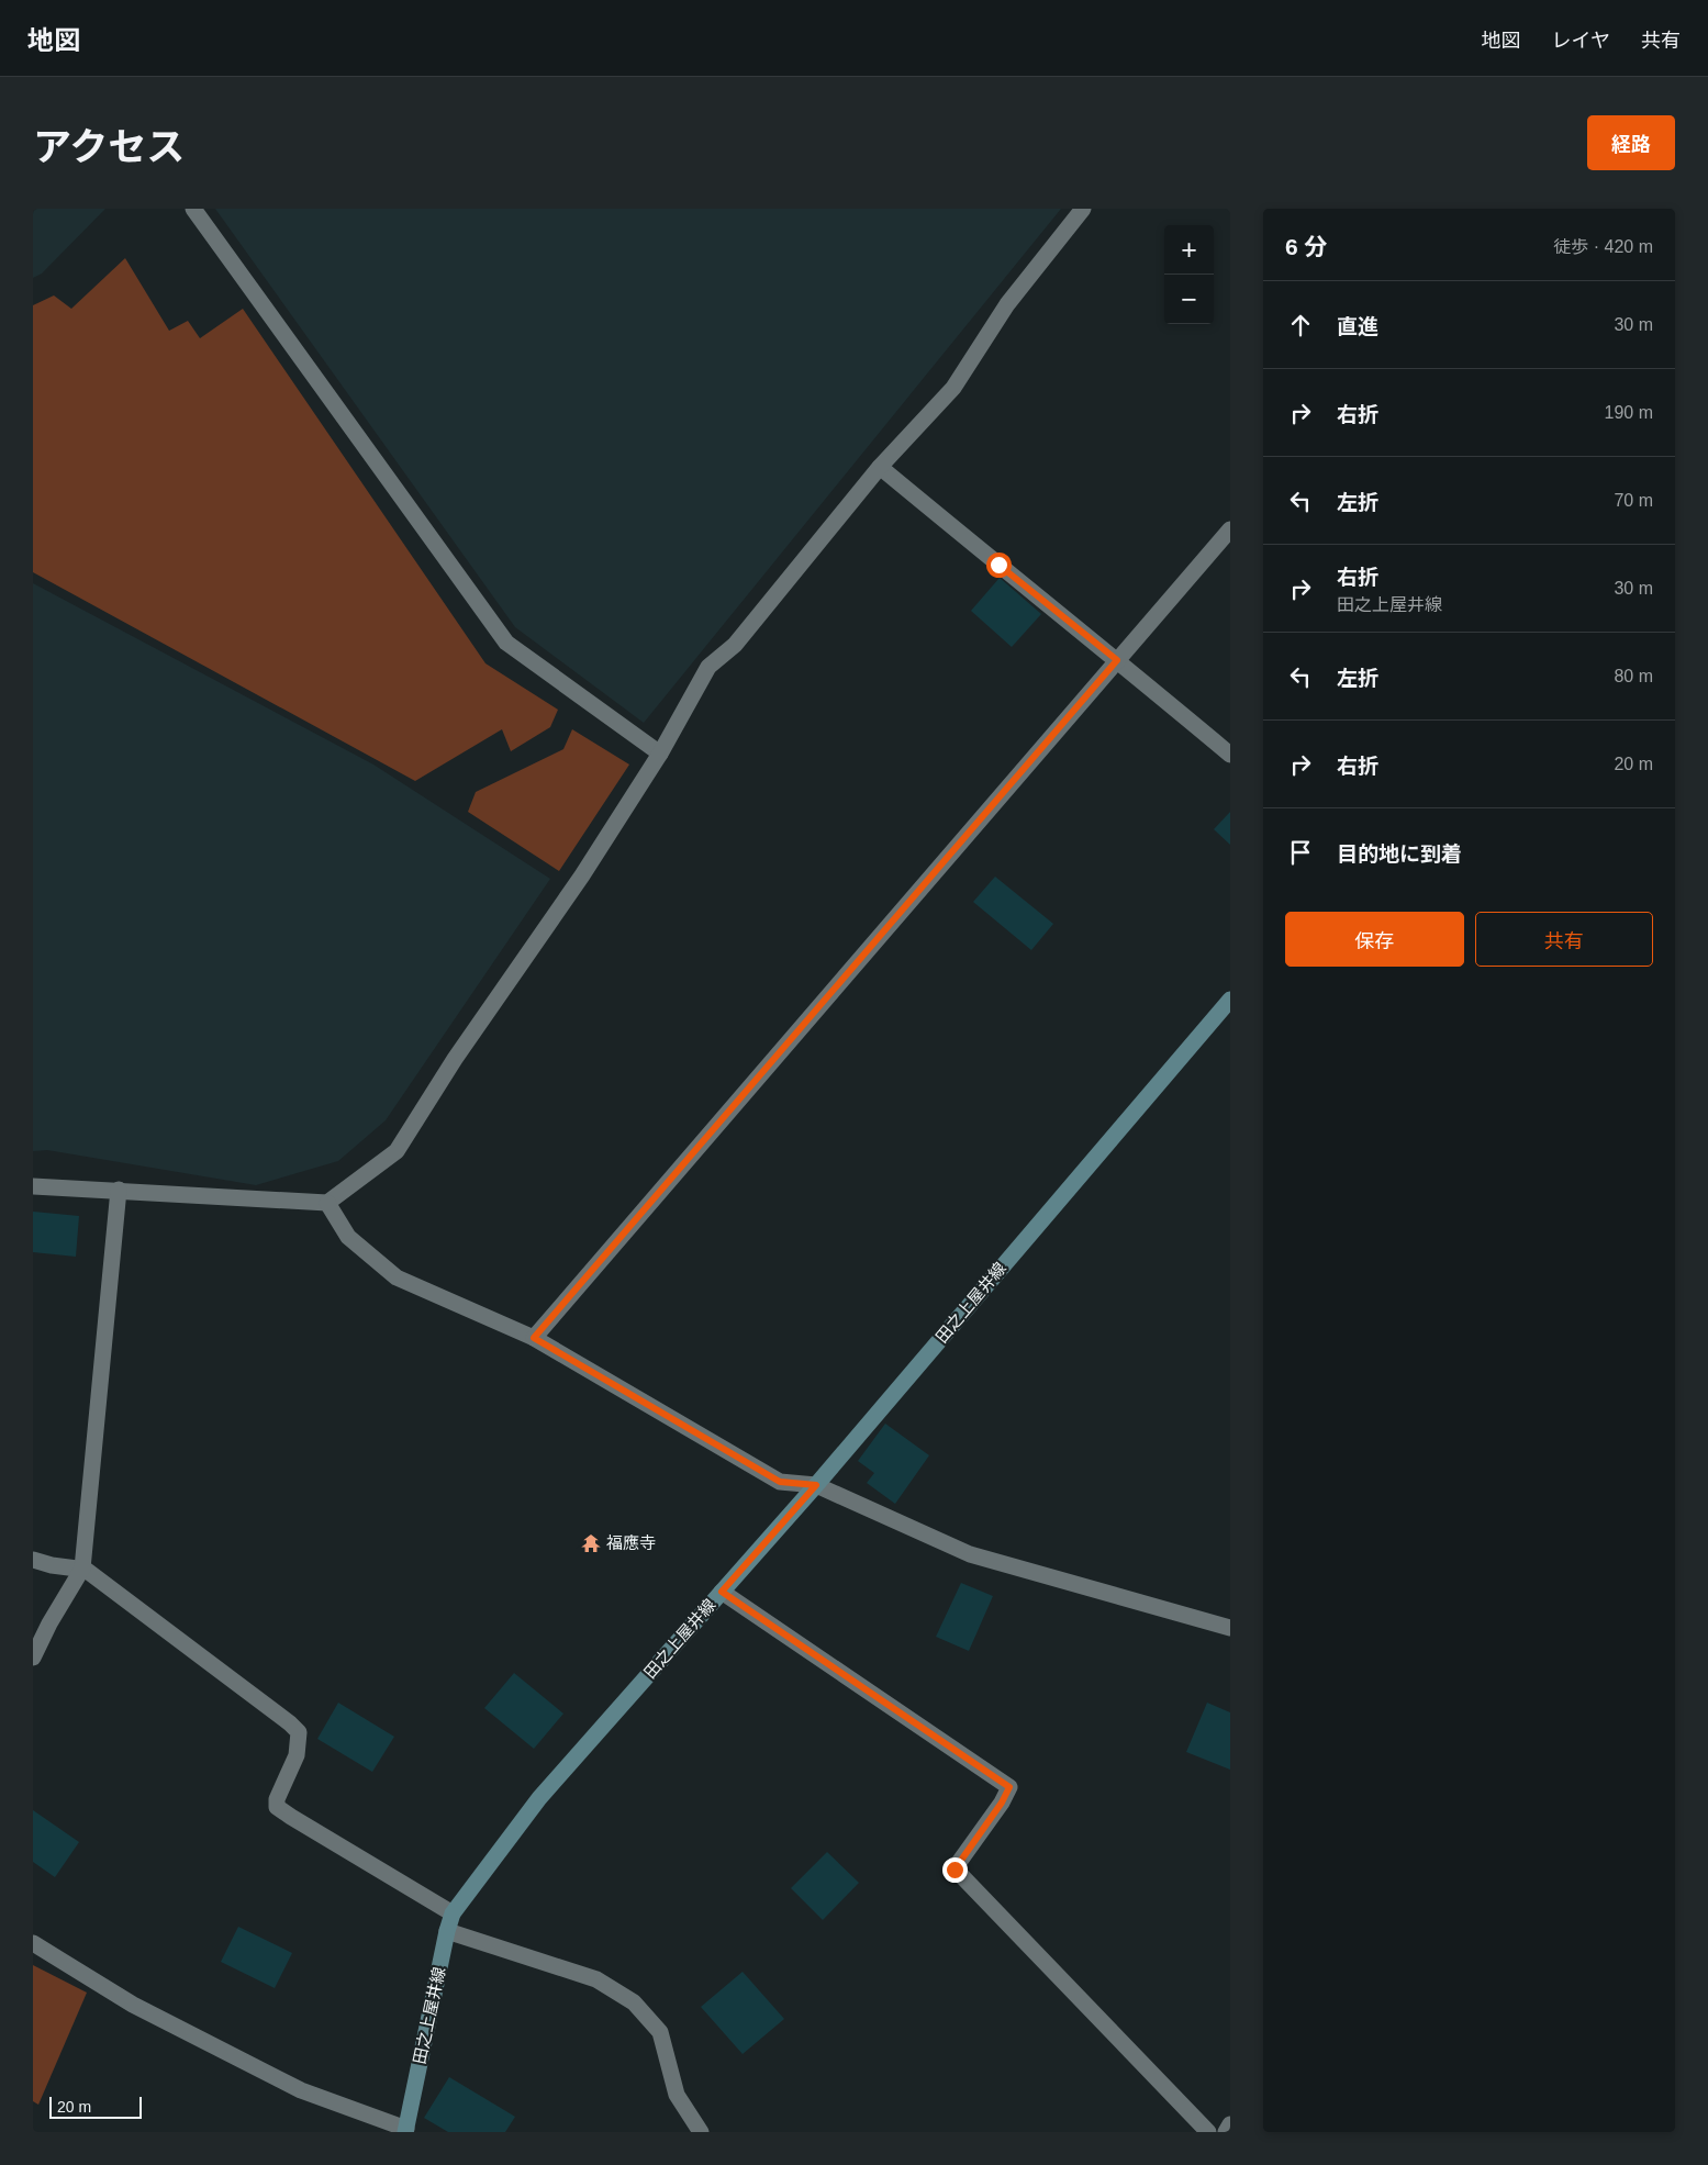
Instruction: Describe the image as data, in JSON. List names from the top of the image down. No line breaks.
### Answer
{"streets":{"main road":["田之上屋井線"]},"places":{"temple":["福應寺"]},"scale_bar":"20 m","page":{"header":"地図","nav":["地図","レイヤ","共有"],"title":"アクセス","buttons":["経路",["保存","共有"]],"heading":["6 分","徒歩 · 420 m"],"map_buttons":["+","−"],"list":[["直進","30 m"],["右折","190 m"],["左折","70 m"],["右折","田之上屋井線","30 m"],["左折","80 m"],["右折","20 m"],"目的地に到着"],"scale":"20 m"}}
